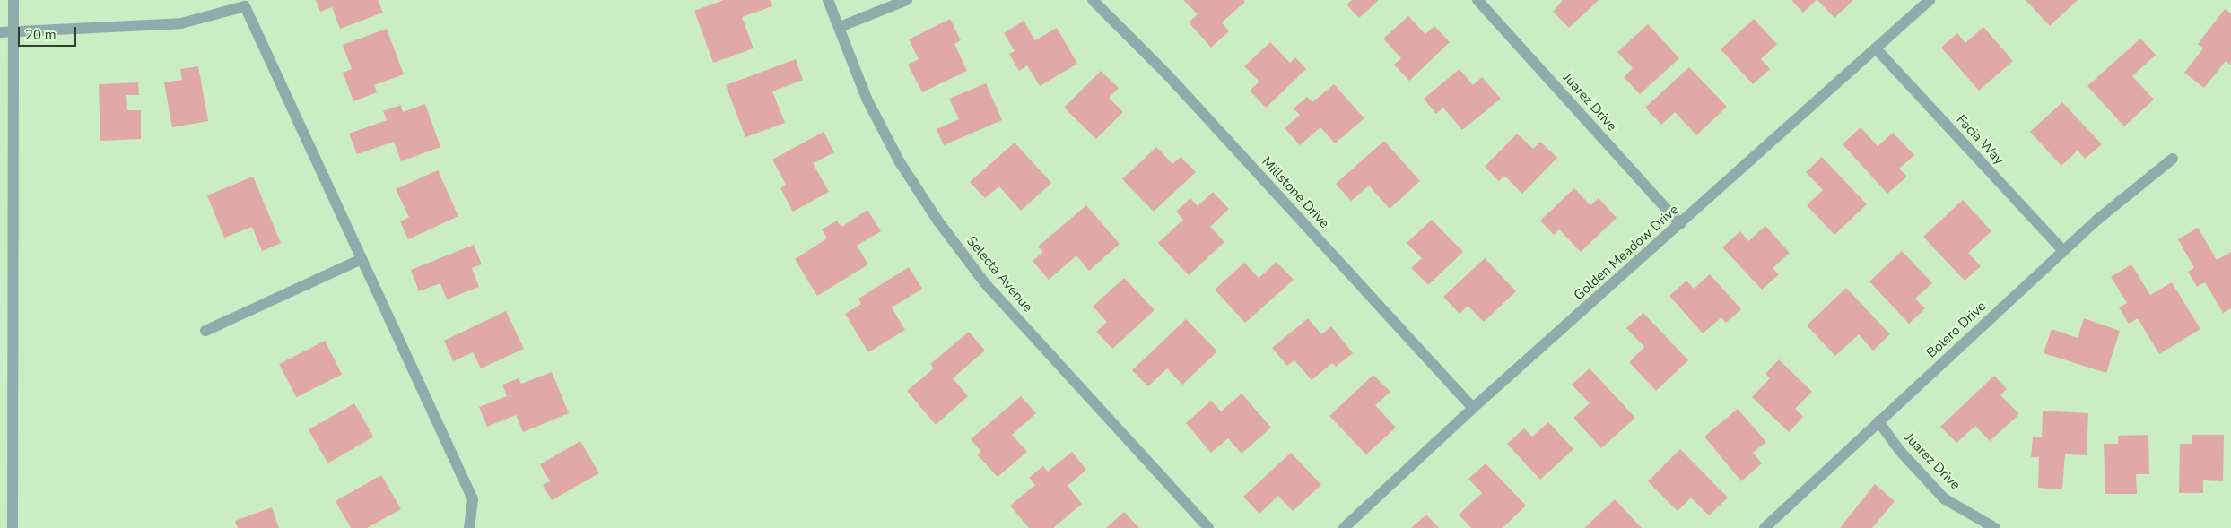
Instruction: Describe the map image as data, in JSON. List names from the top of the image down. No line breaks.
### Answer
{"streets":{"street":["Juarez Drive","Facia Way","Millstone Drive","Golden Meadow Drive","Selecta Avenue","Bolero Drive"]},"crossings":[["Juarez Drive","Golden Meadow Drive"],["Juarez Drive","Bolero Drive"],["Facia Way","Golden Meadow Drive"],["Facia Way","Bolero Drive"],["Millstone Drive","Golden Meadow Drive"]],"scale_bar":"20 m"}
